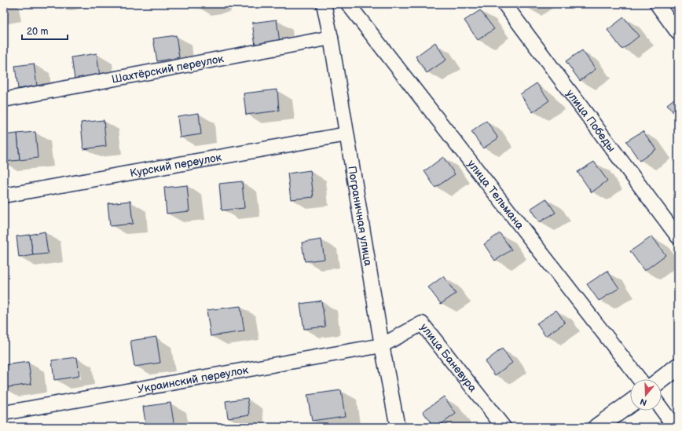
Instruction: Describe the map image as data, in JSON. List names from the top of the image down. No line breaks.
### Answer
{"streets":{"street":["Шахтёрский переулок","улица Победы","Курский переулок","улица Тельмана","Пограничная улица","улица Баневура","Украинский переулок"]},"crossings":[["Шахтёрский переулок","Пограничная улица"],["Курский переулок","Пограничная улица"],["Пограничная улица","улица Баневура"],["Пограничная улица","Украинский переулок"],["улица Баневура","Украинский переулок"]],"scale_bar":"20 m","north":"bottom"}
